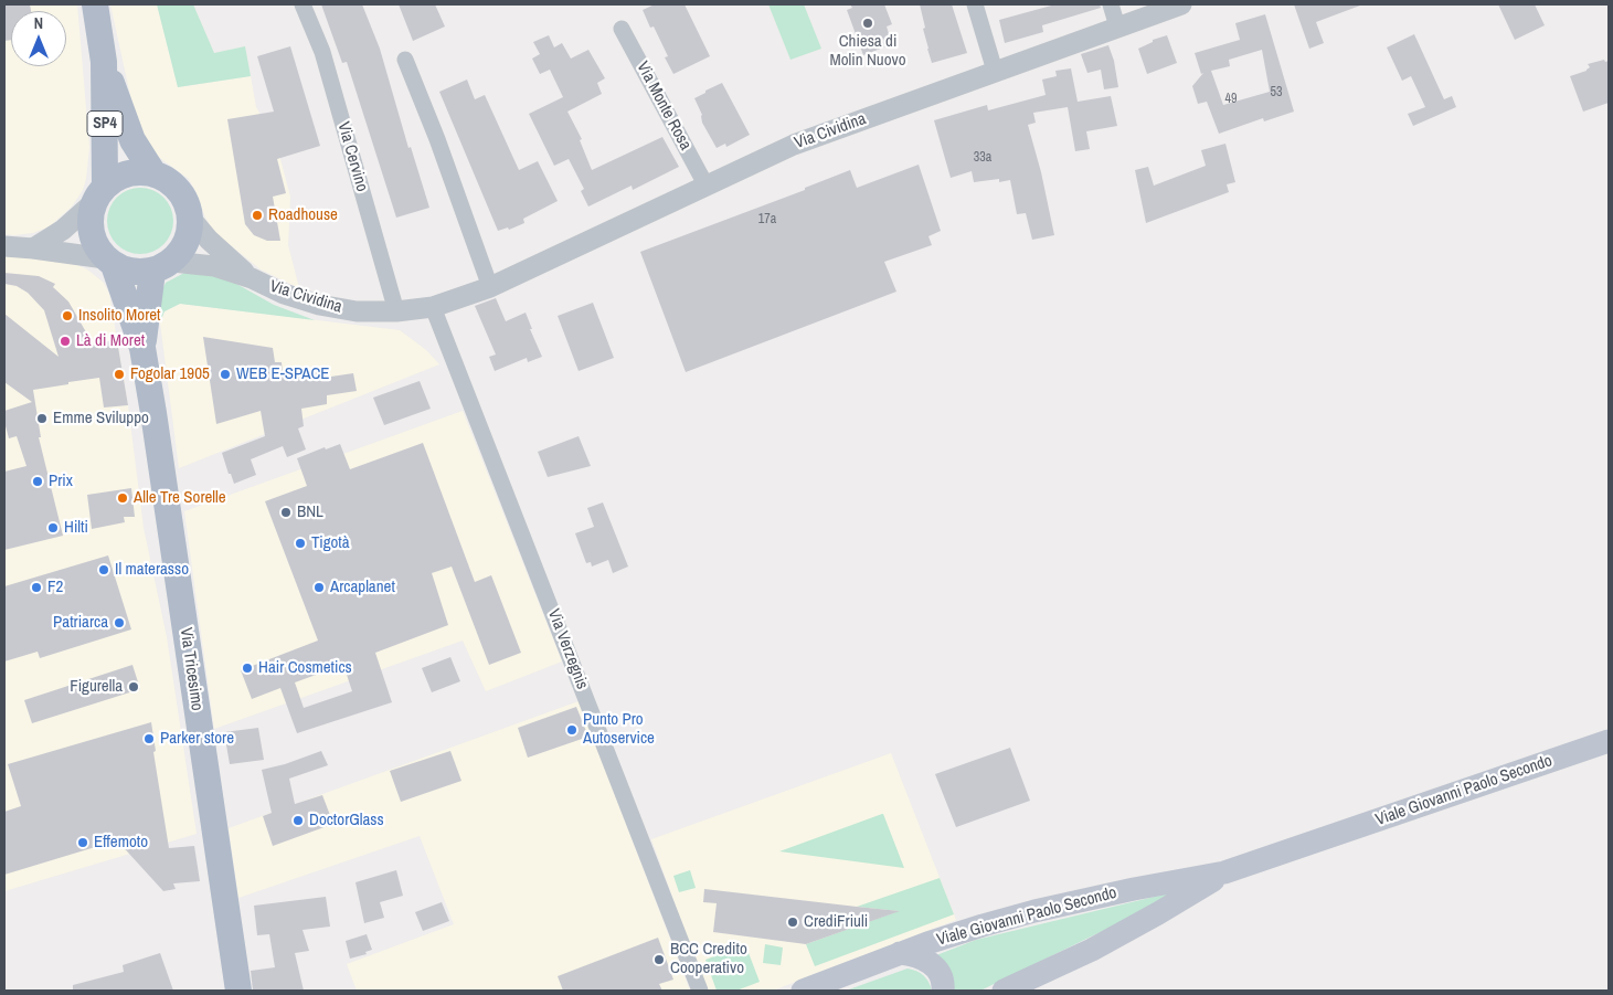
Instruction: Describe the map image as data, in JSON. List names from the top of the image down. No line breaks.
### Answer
{"streets":{"main road":["SP4","Via Tricesimo","Viale Giovanni Paolo Secondo"],"street":["Via Monte Rosa","Via Cividina","Via Cervino","Via Verzegnis"]},"crossings":[["Via Monte Rosa","Via Cividina"],["SP4","Via Cividina"],["SP4","Via Tricesimo"],["Via Cividina","Via Cervino"],["Via Cividina","Via Verzegnis"],["Via Cividina","Via Tricesimo"]],"places":["Chiesa di Molin Nuovo","Roadhouse","Insolito Moret","Là di Moret","Fogolar 1905","WEB E-SPACE","Emme Sviluppo","Prix","Alle Tre Sorelle","BNL","Hilti","Tigotà","Il materasso","F2","Arcaplanet","Patriarca","Hair Cosmetics","Figurella","Punto Pro Autoservice","Parker store","DoctorGlass","Effemoto","CrediFriuli","BCC Credito Cooperativo"],"house_numbers":["53","49","33a","17a"],"north":"top"}
